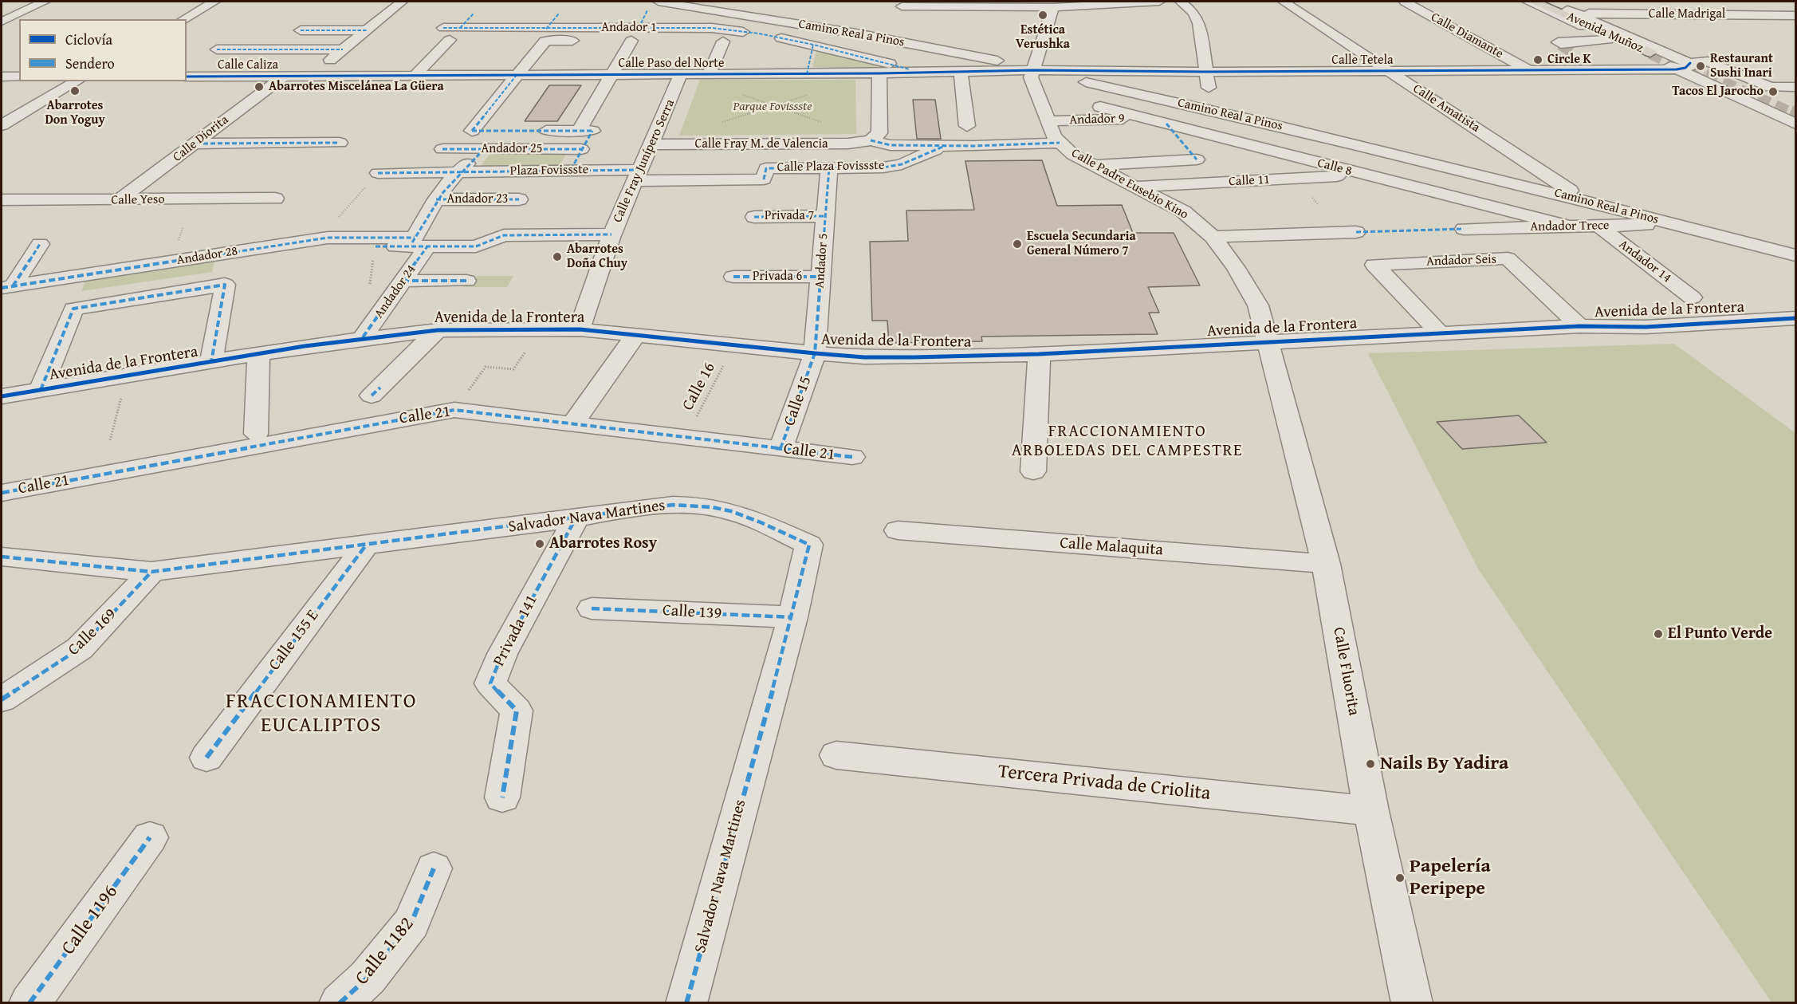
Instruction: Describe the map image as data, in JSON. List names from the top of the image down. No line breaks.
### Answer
{"streets":{"main road":["Avenida Muñoz"],"street":["Calle Madrigal","Andador 1","Camino Real a Pinos","Calle Diamante","Calle Tetela","Calle Paso del Norte","Calle Caliza","Calle Amatista","Andador 9","Calle Diorita","Calle Fray M. de Valencia","Andador 25","Calle Fray Junípero Serra","Calle Plaza Fovissste","Calle 8","Plaza Fovissste","Calle 11","Calle Padre Eusebio Kino","Andador 23","Calle Yeso","Privada 7","Andador Trece","Andador 28","Andador 5","Andador Seis","Andador 14","Privada 6","Andador 24","Avenida de la Frontera","Calle 15","Calle 21","Salvador Nava Martines","Calle Malaquita","Calle 139","Privada 141","Calle 169","Calle 155 E","Calle Fluorita","Tercera Privada de Criolita","Calle 1196","Calle 1182"],"path":["Calle 16"]},"crossings":[["Andador 1","Calle Paso del Norte"],["Camino Real a Pinos","Calle Tetela"],["Camino Real a Pinos","Calle Paso del Norte"],["Camino Real a Pinos","Calle Amatista"],["Camino Real a Pinos","Calle Padre Eusebio Kino"],["Camino Real a Pinos","Andador Trece"],["Calle Diamante","Calle Tetela"],["Calle Tetela","Calle Paso del Norte"],["Calle Tetela","Calle Amatista"],["Calle Tetela","Calle Padre Eusebio Kino"],["Calle Paso del Norte","Calle Caliza"],["Calle Paso del Norte","Calle Fray Junípero Serra"],["Calle Paso del Norte","Calle Padre Eusebio Kino"],["Calle Caliza","Calle Diorita"],["Andador 9","Calle 8"],["Andador 9","Calle Padre Eusebio Kino"],["Calle Diorita","Calle Yeso"],["Calle Fray M. de Valencia","Calle Fray Junípero Serra"],["Calle Fray M. de Valencia","Calle Plaza Fovissste"],["Andador 25","Andador 24"],["Calle Fray Junípero Serra","Calle Plaza Fovissste"],["Calle Fray Junípero Serra","Plaza Fovissste"],["Calle Fray Junípero Serra","Andador 28"],["Calle Fray Junípero Serra","Avenida de la Frontera"],["Calle Plaza Fovissste","Plaza Fovissste"],["Calle Plaza Fovissste","Calle Padre Eusebio Kino"],["Calle Plaza Fovissste","Andador 5"],["Calle 8","Calle 11"],["Calle 8","Andador Trece"],["Plaza Fovissste","Andador 24"],["Calle 11","Calle Padre Eusebio Kino"],["Calle Padre Eusebio Kino","Avenida de la Frontera"],["Calle Padre Eusebio Kino","Calle Fluorita"],["Andador 23","Andador 24"],["Privada 7","Andador 5"],["Andador Trece","Andador 14"],["Andador 28","Andador 24"],["Andador 5","Privada 6"],["Andador 5","Avenida de la Frontera"],["Andador 5","Calle 15"],["Andador Seis","Avenida de la Frontera"],["Andador 24","Avenida de la Frontera"],["Avenida de la Frontera","Calle 16"],["Avenida de la Frontera","Calle 15"],["Avenida de la Frontera","Calle Fluorita"],["Calle 16","Calle 21"],["Calle 15","Calle 21"],["Salvador Nava Martines","Calle 139"],["Salvador Nava Martines","Privada 141"],["Salvador Nava Martines","Calle 169"],["Salvador Nava Martines","Calle 155 E"],["Calle Malaquita","Calle Fluorita"],["Calle Fluorita","Tercera Privada de Criolita"]],"districts":["FRACCIONAMIENTO ARBOLEDAS DEL CAMPESTRE","FRACCIONAMIENTO EUCALIPTOS"],"parks":["Parque Fovissste"],"places":["Estética Verushka","Circle K","Restaurant Sushi Inari","Abarrotes Miscelánea La Güera","Abarrotes Don Yoguy","Tacos El Jarocho","Escuela Secundaria General Número 7","Abarrotes Doña Chuy","Abarrotes Rosy","El Punto Verde","Nails By Yadira","Papelería Peripepe"],"legend":["Ciclovía","Sendero"]}
